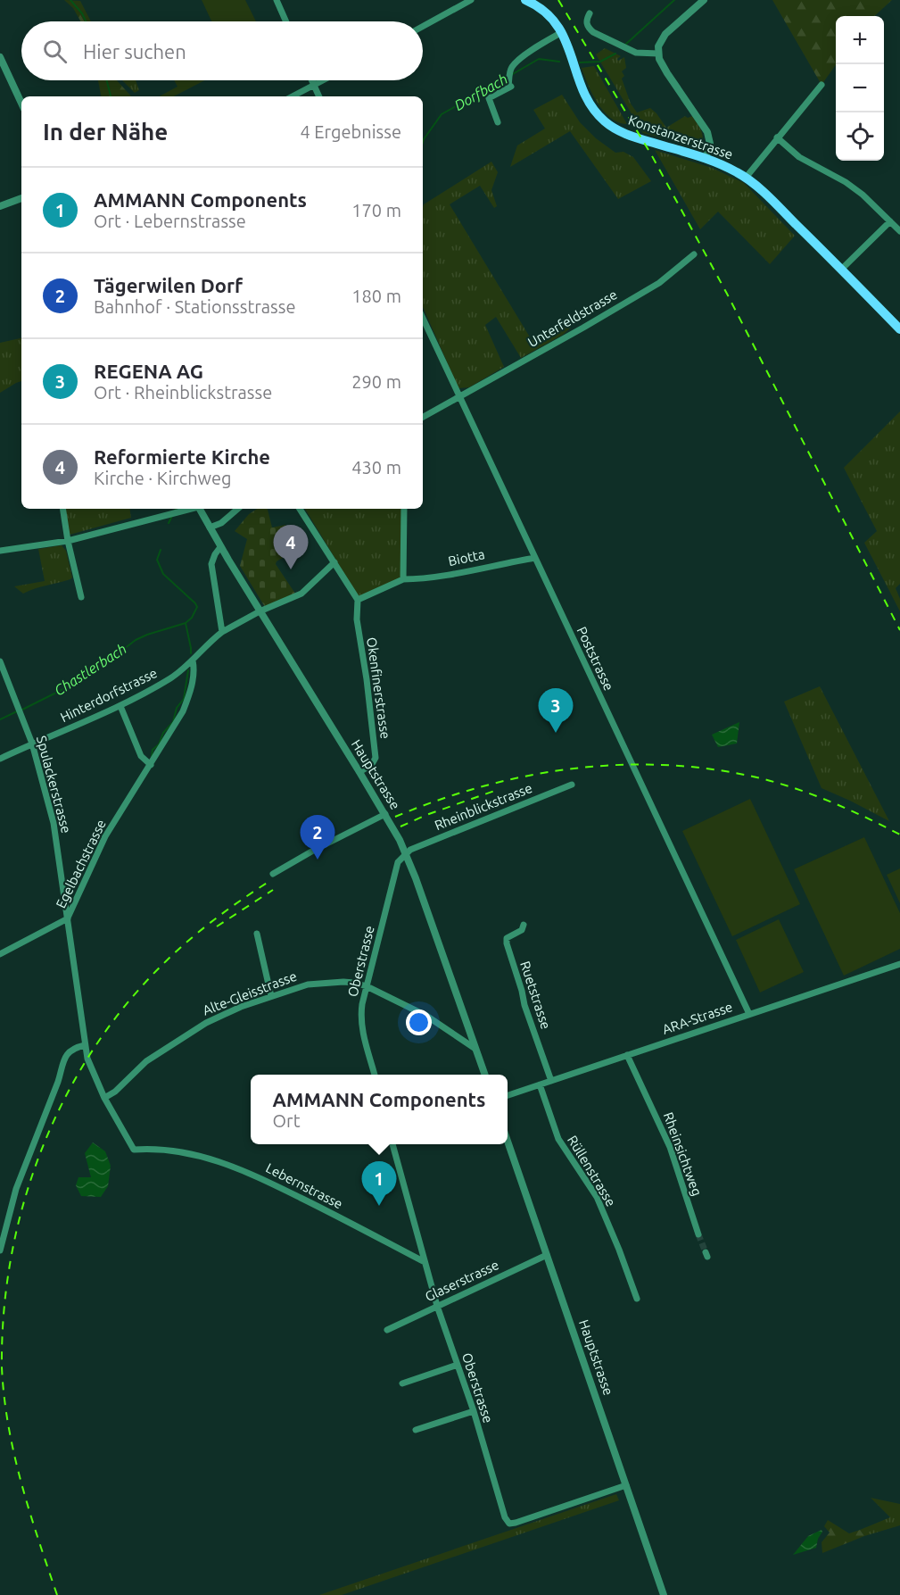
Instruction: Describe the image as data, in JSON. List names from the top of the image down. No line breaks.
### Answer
{"streets":{"main road":["Konstanzerstrasse"],"street":["Unterfeldstrasse","Biotta","Poststrasse","Okenfinerstrasse","Hinterdorfstrasse","Hauptstrasse","Spulackerstrasse","Rheinblickstrasse","Egelbachstrasse","Oberstrasse","Alte-Gleisstrasse","Ruetstrasse","ARA-Strasse","Rheinsichtweg","Rüllenstrasse","Lebernstrasse","Glaserstrasse"]},"crossings":[["Unterfeldstrasse","Poststrasse"],["Biotta","Poststrasse"],["Poststrasse","ARA-Strasse"],["Okenfinerstrasse","Hauptstrasse"],["Hinterdorfstrasse","Hauptstrasse"],["Hinterdorfstrasse","Spulackerstrasse"],["Hinterdorfstrasse","Egelbachstrasse"],["Hauptstrasse","Rheinblickstrasse"],["Hauptstrasse","Oberstrasse"],["Hauptstrasse","Alte-Gleisstrasse"],["Hauptstrasse","Glaserstrasse"],["Spulackerstrasse","Egelbachstrasse"],["Rheinblickstrasse","Oberstrasse"],["Egelbachstrasse","Alte-Gleisstrasse"],["Egelbachstrasse","Lebernstrasse"],["Oberstrasse","Alte-Gleisstrasse"],["Oberstrasse","Lebernstrasse"],["Oberstrasse","Glaserstrasse"],["Ruetstrasse","ARA-Strasse"],["ARA-Strasse","Rheinsichtweg"],["ARA-Strasse","Rüllenstrasse"]],"water":["Dorfbach","Chastlerbach"],"page":{"map_buttons":["+","−"],"search":"Hier suchen","heading":["In der Nähe","4 Ergebnisse"],"list":[{"mark":"1","name":"AMMANN Components","note":"Ort · Lebernstrasse","value":"170 m"},{"mark":"2","name":"Tägerwilen Dorf","note":"Bahnhof · Stationsstrasse","value":"180 m"},{"mark":"3","name":"REGENA AG","note":"Ort · Rheinblickstrasse","value":"290 m"},{"mark":"4","name":"Reformierte Kirche","note":"Kirche · Kirchweg","value":"430 m"}],"pins":["4","3","2","1"],"popup":["AMMANN Components","Ort"]}}
